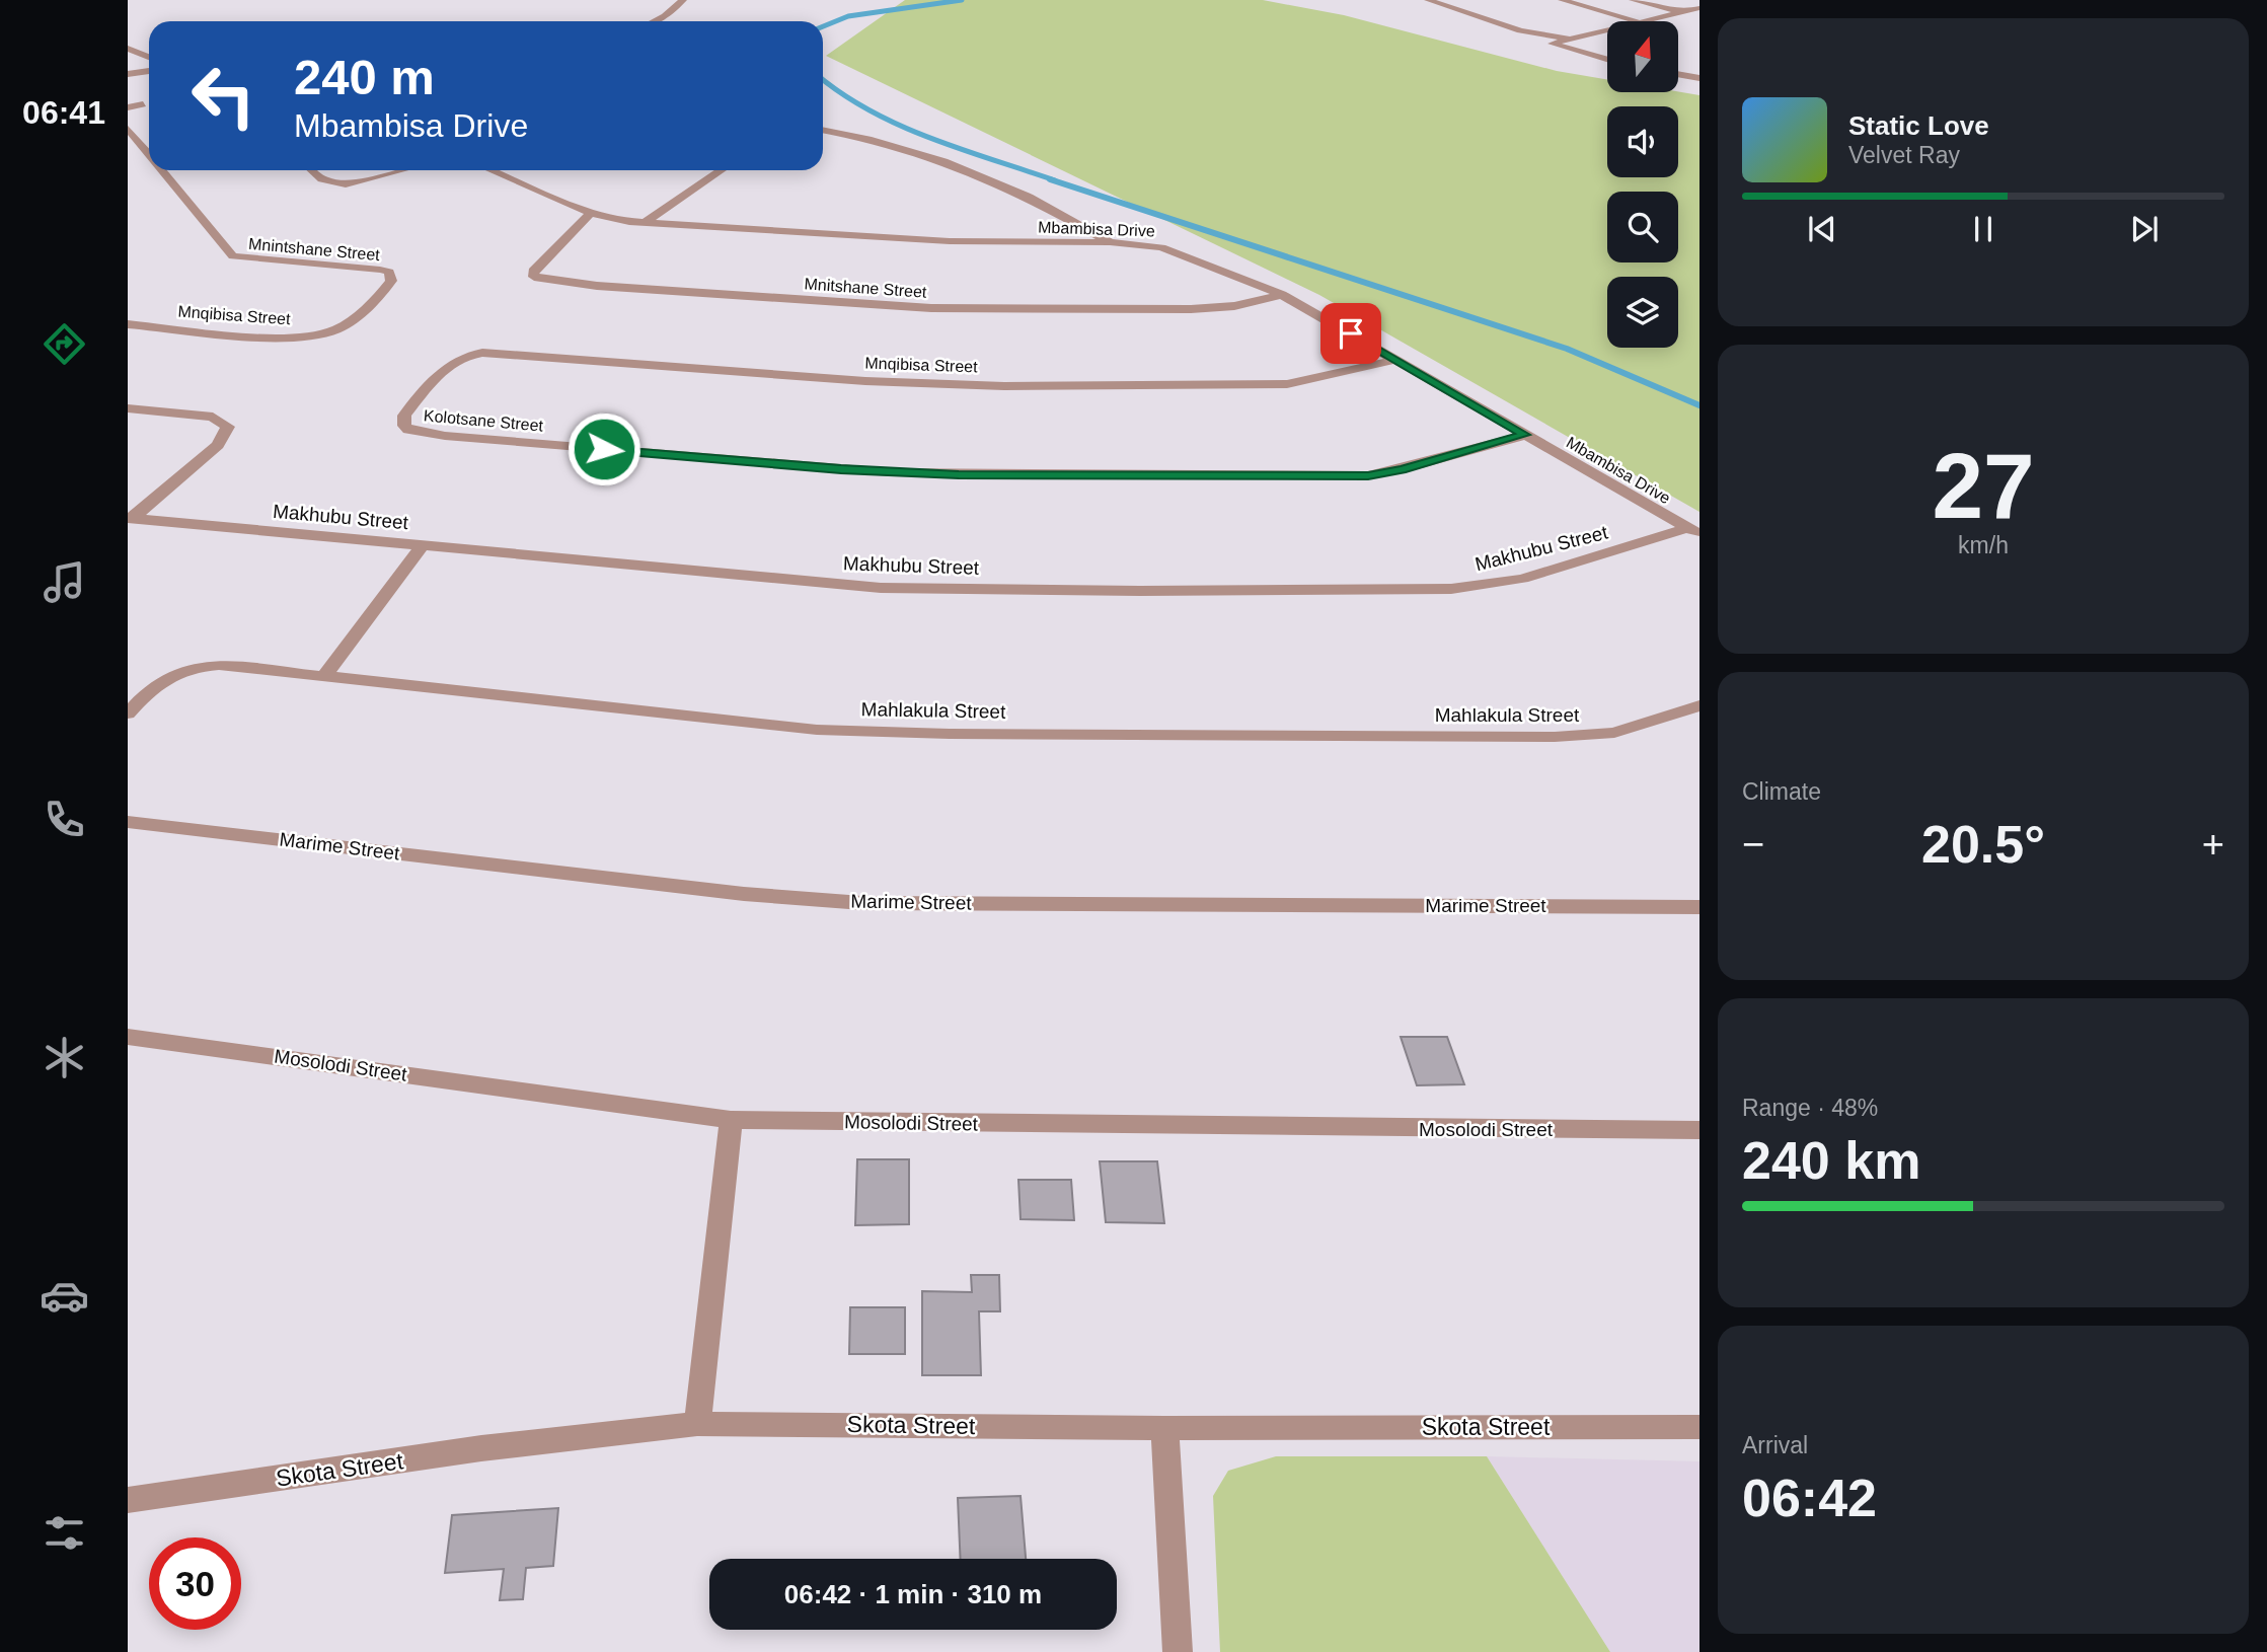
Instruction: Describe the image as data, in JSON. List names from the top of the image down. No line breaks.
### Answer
{"streets":{"street":["Mbambisa Drive","Mnintshane Street","Mnitshane Street","Mnqibisa Street","Kolotsane Street","Makhubu Street","Mahlakula Street","Marime Street","Mosolodi Street","Skota Street"]},"crossings":[["Mbambisa Drive","Mnitshane Street"],["Mbambisa Drive","Mnqibisa Street"],["Mbambisa Drive","Kolotsane Street"],["Mbambisa Drive","Makhubu Street"],["Mnintshane Street","Mnqibisa Street"],["Mnqibisa Street","Kolotsane Street"]],"north":"top","page":{"tabs":"06:41","turn":["240 m","Mbambisa Drive"],"song":["Static Love","Velvet Ray"],"tile":[["27","km/h"],"Climate",["Range · 48%","240 km"],["Arrival","06:42"]],"heat":["−","20.5°","+"],"limit":"30","trip":"06:42 · 1 min · 310 m"}}
